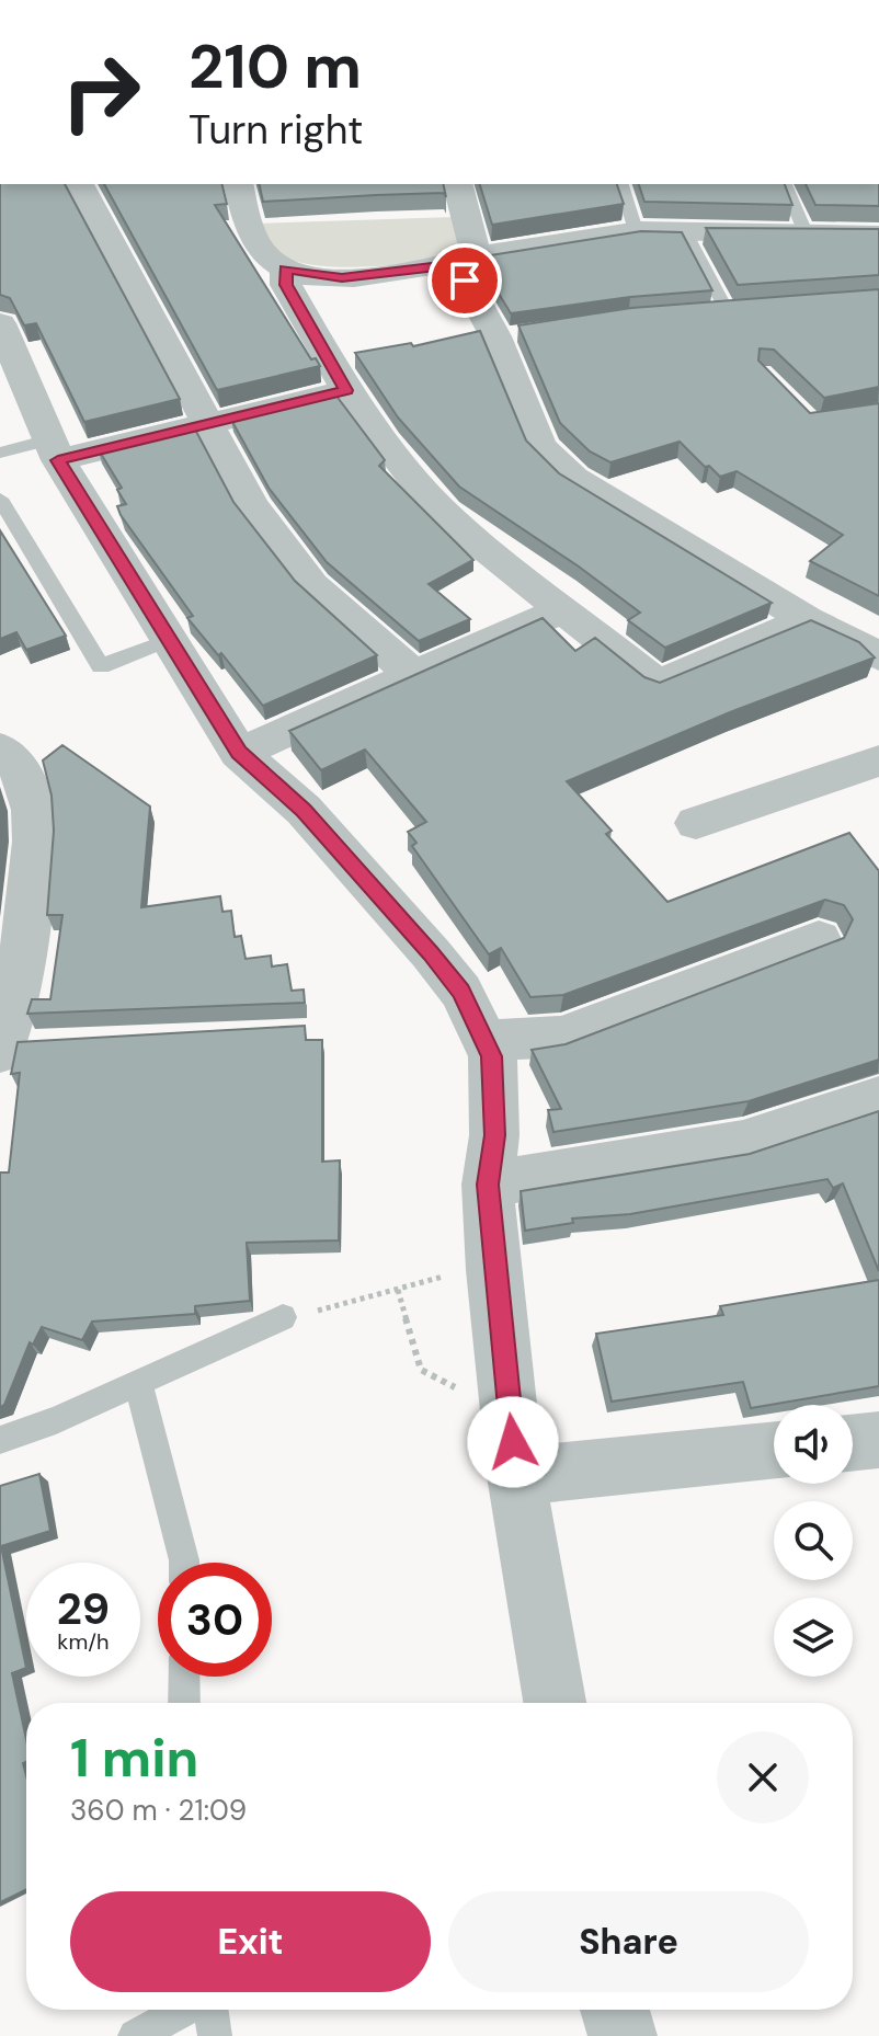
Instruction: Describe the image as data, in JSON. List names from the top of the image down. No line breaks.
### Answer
{"page":{"turn":["210 m","Turn right"],"speed":"29 km/h","limit":"30","heading":["1 min","360 m · 21:09"],"buttons":["Exit","Share"]}}
